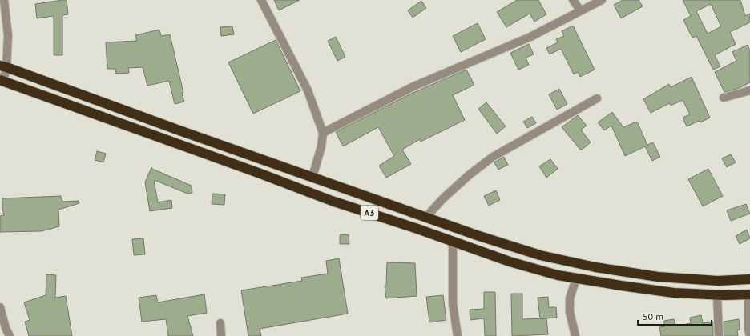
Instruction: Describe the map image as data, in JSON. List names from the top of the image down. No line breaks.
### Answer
{"streets":{"highway":["A3"]},"scale_bar":"50 m"}
